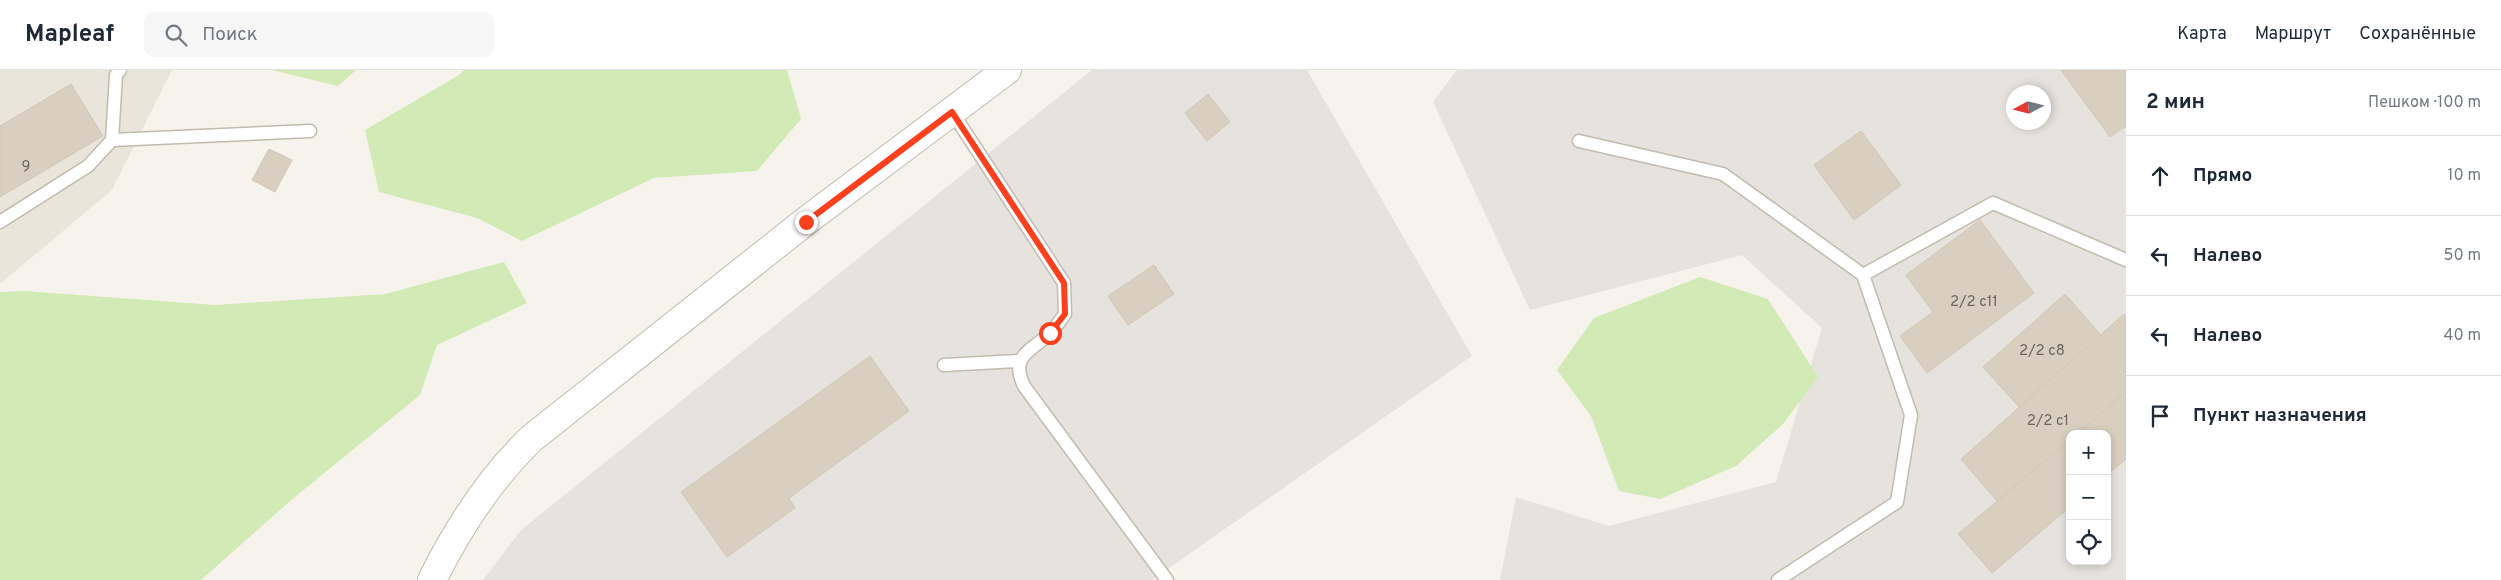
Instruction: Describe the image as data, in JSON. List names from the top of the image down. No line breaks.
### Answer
{"house_numbers":["9","2/2 с11","2/2 с8","2/2 с1"],"north":"left","page":{"header":"Mapleaf","search":"Поиск","nav":["Карта","Маршрут","Сохранённые"],"heading":["2 мин","Пешком · 100 m"],"list":[["Прямо","10 m"],["Налево","50 m"],["Налево","40 m"],"Пункт назначения"],"map_buttons":["+","−"]}}
